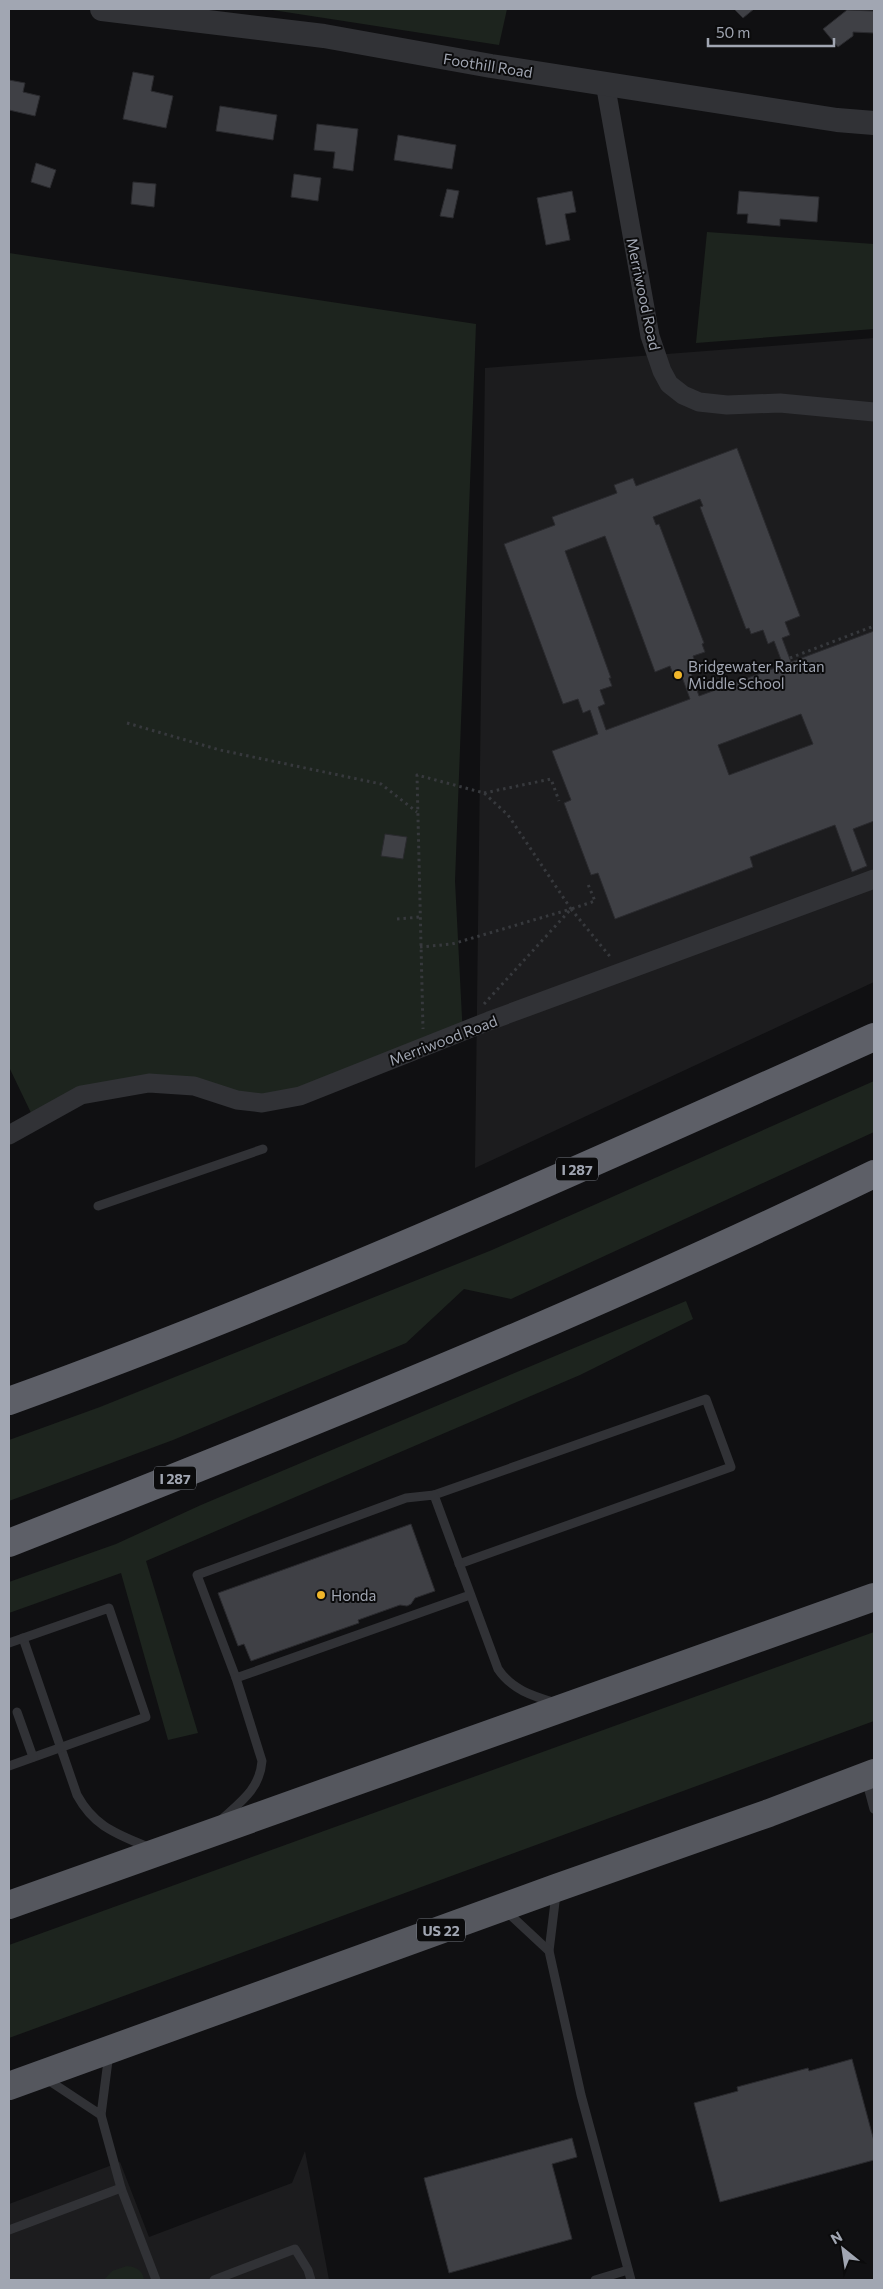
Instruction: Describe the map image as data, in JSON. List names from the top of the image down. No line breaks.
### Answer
{"streets":{"highway":["I 287","US 22"],"street":["Foothill Road","Merriwood Road"]},"crossings":[["Foothill Road","Merriwood Road"]],"places":["Bridgewater Raritan Middle School","Honda"],"scale_bar":"50 m","north":"top left"}
